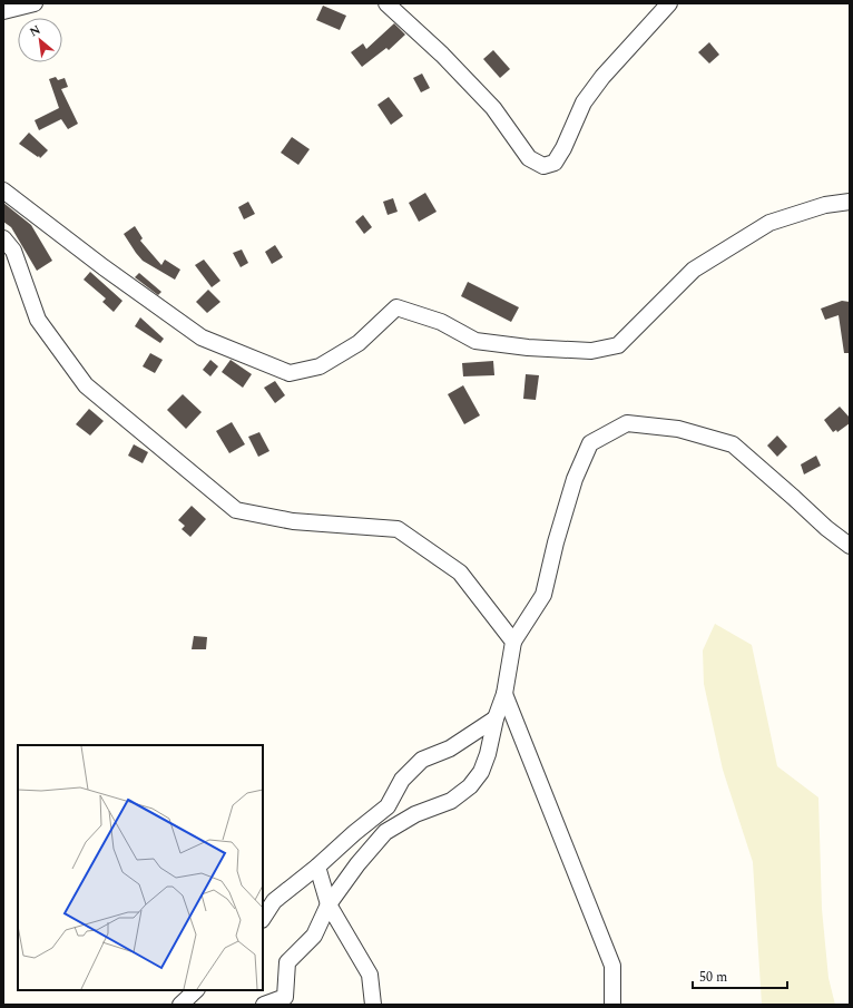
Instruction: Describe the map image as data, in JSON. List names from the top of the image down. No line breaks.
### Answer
{"scale_bar":"50 m","north":"top left"}
